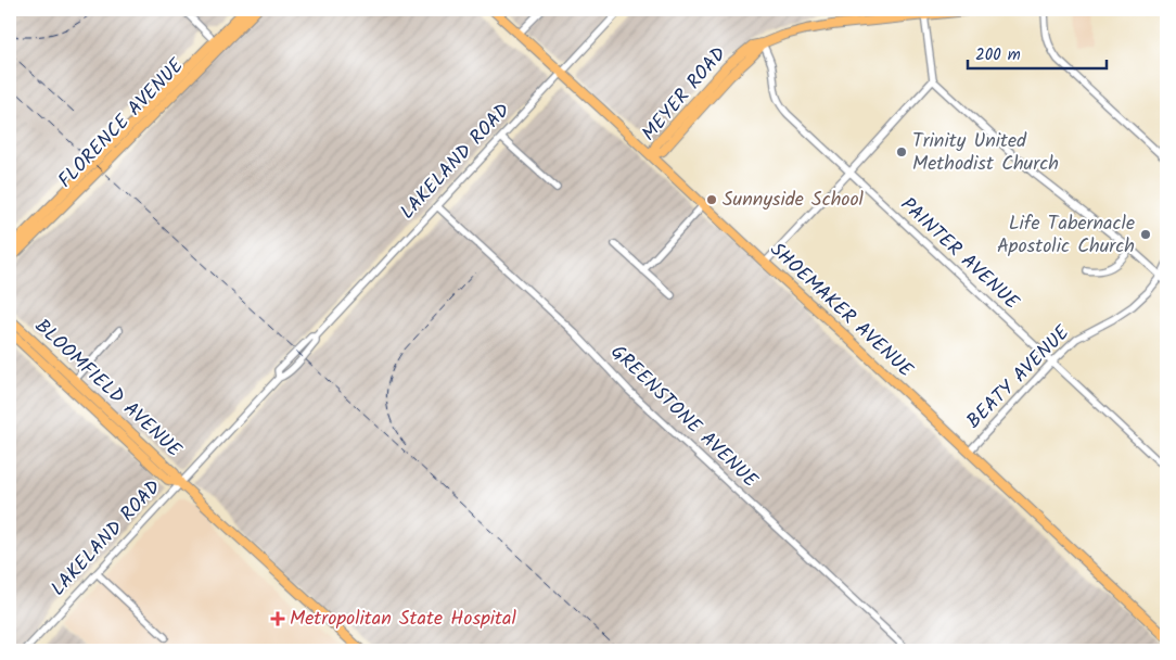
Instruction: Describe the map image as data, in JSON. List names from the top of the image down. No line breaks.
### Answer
{"streets":{"main road":["MEYER ROAD","FLORENCE AVENUE","SHOEMAKER AVENUE","BLOOMFIELD AVENUE"],"street":["LAKELAND ROAD","PAINTER AVENUE","BEATY AVENUE","GREENSTONE AVENUE"]},"crossings":[["MEYER ROAD","PAINTER AVENUE"],["MEYER ROAD","SHOEMAKER AVENUE"],["LAKELAND ROAD","SHOEMAKER AVENUE"],["LAKELAND ROAD","BLOOMFIELD AVENUE"],["LAKELAND ROAD","GREENSTONE AVENUE"],["PAINTER AVENUE","BEATY AVENUE"],["SHOEMAKER AVENUE","BEATY AVENUE"]],"places":{"other":["Trinity United Methodist Church","Sunnyside School","Life Tabernacle Apostolic Church"],"health":["Metropolitan State Hospital"]},"scale_bar":"200 m"}
